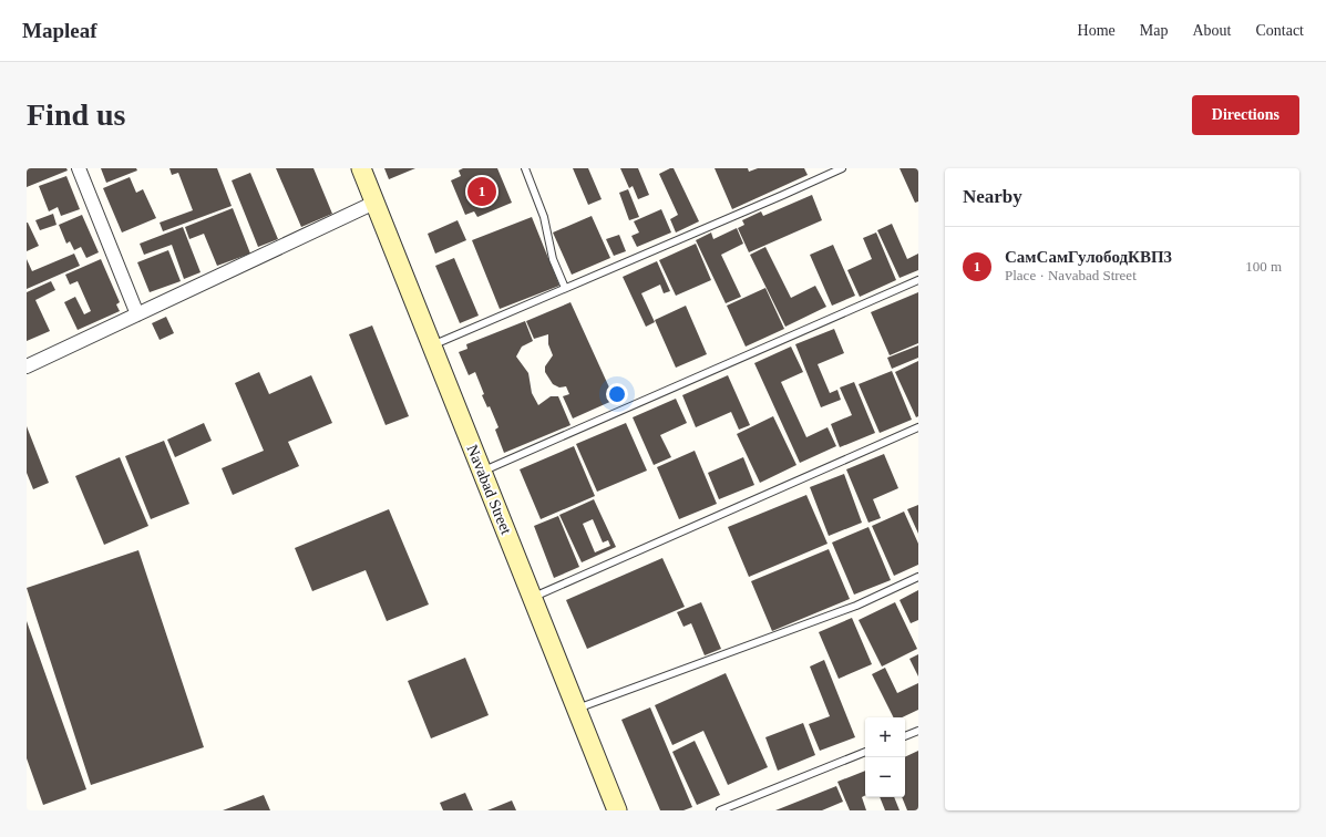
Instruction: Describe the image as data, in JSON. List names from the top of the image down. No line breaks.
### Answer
{"streets":{"street":["Navabad Street"]},"page":{"header":"Mapleaf","nav":["Home","Map","About","Contact"],"buttons":"Directions","title":"Find us","heading":"Nearby","pins":"1","list":[{"mark":"1","name":"СамСамГулободКВП3","note":"Place · Navabad Street","value":"100 m"}],"map_buttons":["+","−"]}}
